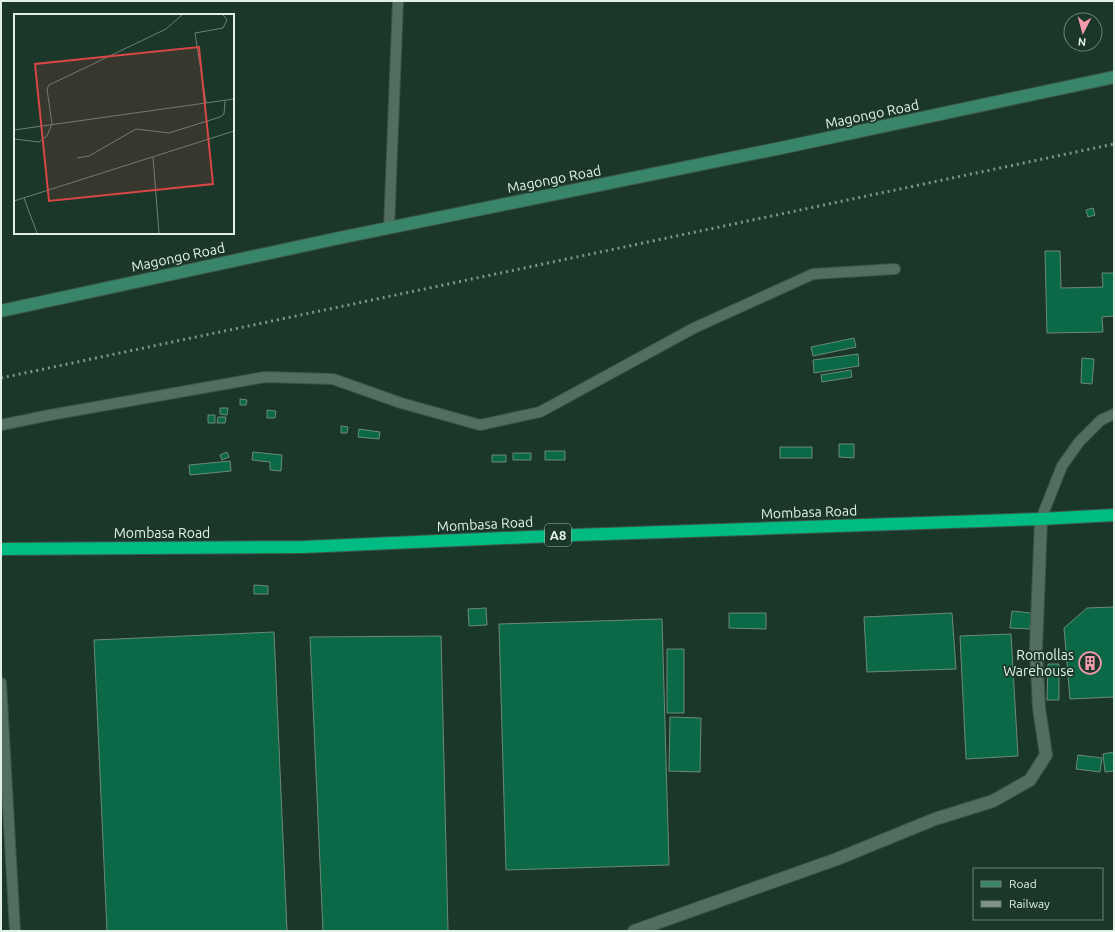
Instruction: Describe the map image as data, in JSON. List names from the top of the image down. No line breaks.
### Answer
{"streets":{"highway":["Mombasa Road","A8"],"street":["Magongo Road"]},"places":{"building":["Romollas Warehouse"]},"legend":["Road","Railway"],"north":"bottom"}
